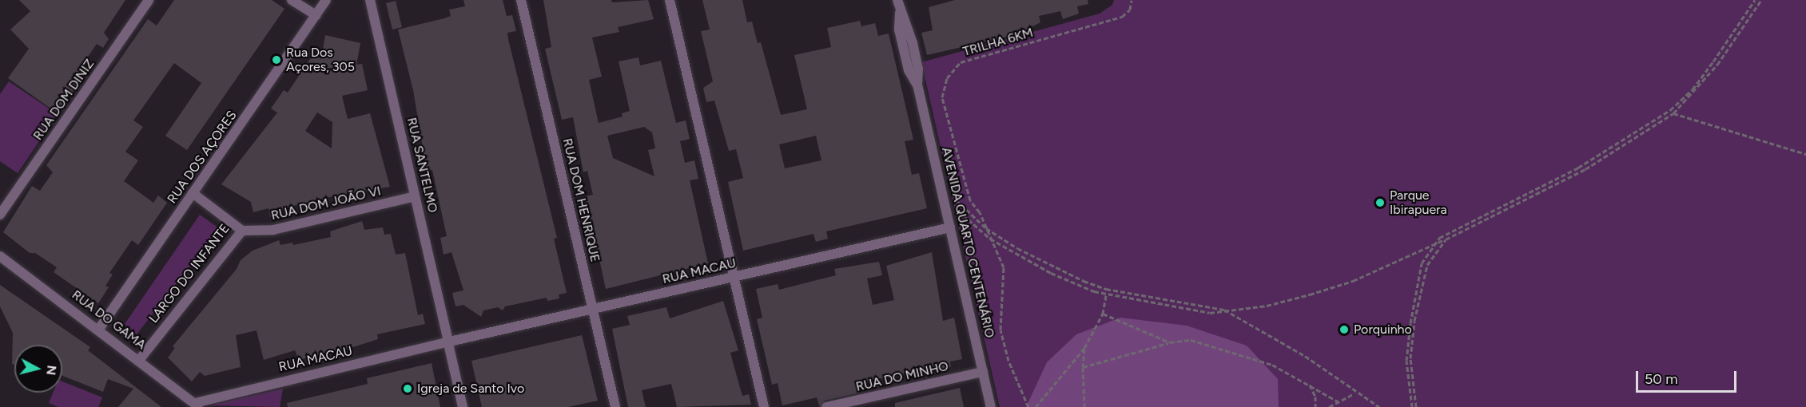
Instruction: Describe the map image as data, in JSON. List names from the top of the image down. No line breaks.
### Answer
{"streets":{"street":["RUA DOM DINIZ","RUA DOS AÇORES","RUA SANTELMO","RUA DOM HENRIQUE","RUA DOM JOÃO VI","AVENIDA QUARTO CENTENÁRIO","RUA MACAU","LARGO DO INFANTE","RUA DO GAMA","RUA DO MINHO"],"path":["TRILHA 6KM"]},"crossings":[["RUA DOS AÇORES","LARGO DO INFANTE"],["RUA DOS AÇORES","RUA DO GAMA"],["RUA SANTELMO","RUA DOM JOÃO VI"],["RUA SANTELMO","RUA MACAU"],["RUA DOM HENRIQUE","RUA MACAU"],["RUA DOM JOÃO VI","LARGO DO INFANTE"],["AVENIDA QUARTO CENTENÁRIO","RUA MACAU"],["AVENIDA QUARTO CENTENÁRIO","RUA DO MINHO"],["RUA MACAU","RUA DO GAMA"],["LARGO DO INFANTE","RUA DO GAMA"]],"places":["Rua Dos Açores, 305","Parque Ibirapuera","Porquinho","Igreja de Santo Ivo"],"scale_bar":"50 m","north":"right"}
